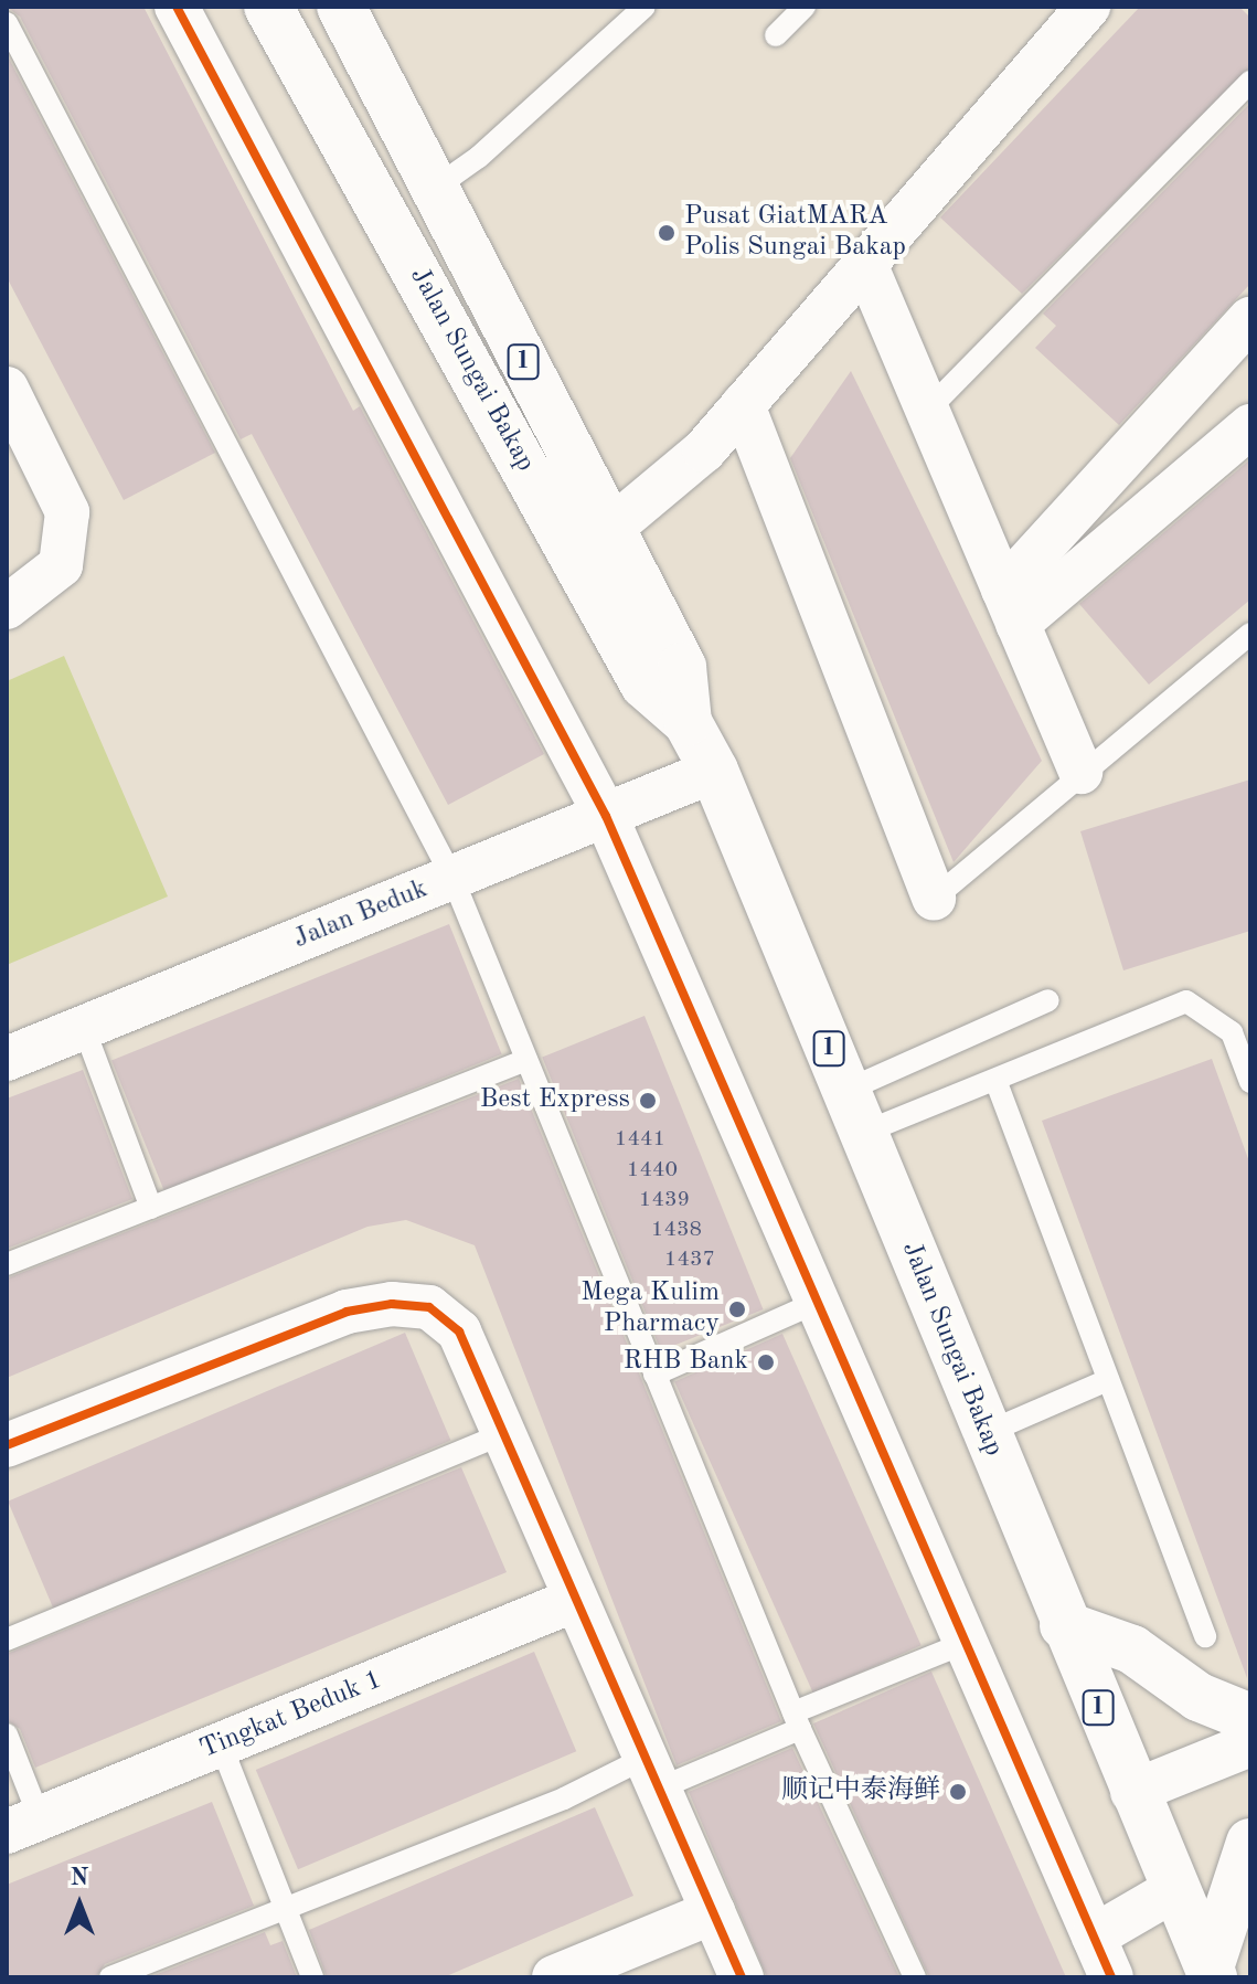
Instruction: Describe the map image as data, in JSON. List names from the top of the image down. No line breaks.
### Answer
{"streets":{"highway":["1","Jalan Sungai Bakap"],"street":["Jalan Beduk","Tingkat Beduk 1"]},"crossings":[["Jalan Sungai Bakap","Jalan Beduk"]],"places":["Pusat GiatMARA Polis Sungai Bakap","Best Express","Mega Kulim Pharmacy","RHB Bank","顺记中泰海鲜"],"house_numbers":["1441","1440","1439","1438","1437"],"north":"top"}
